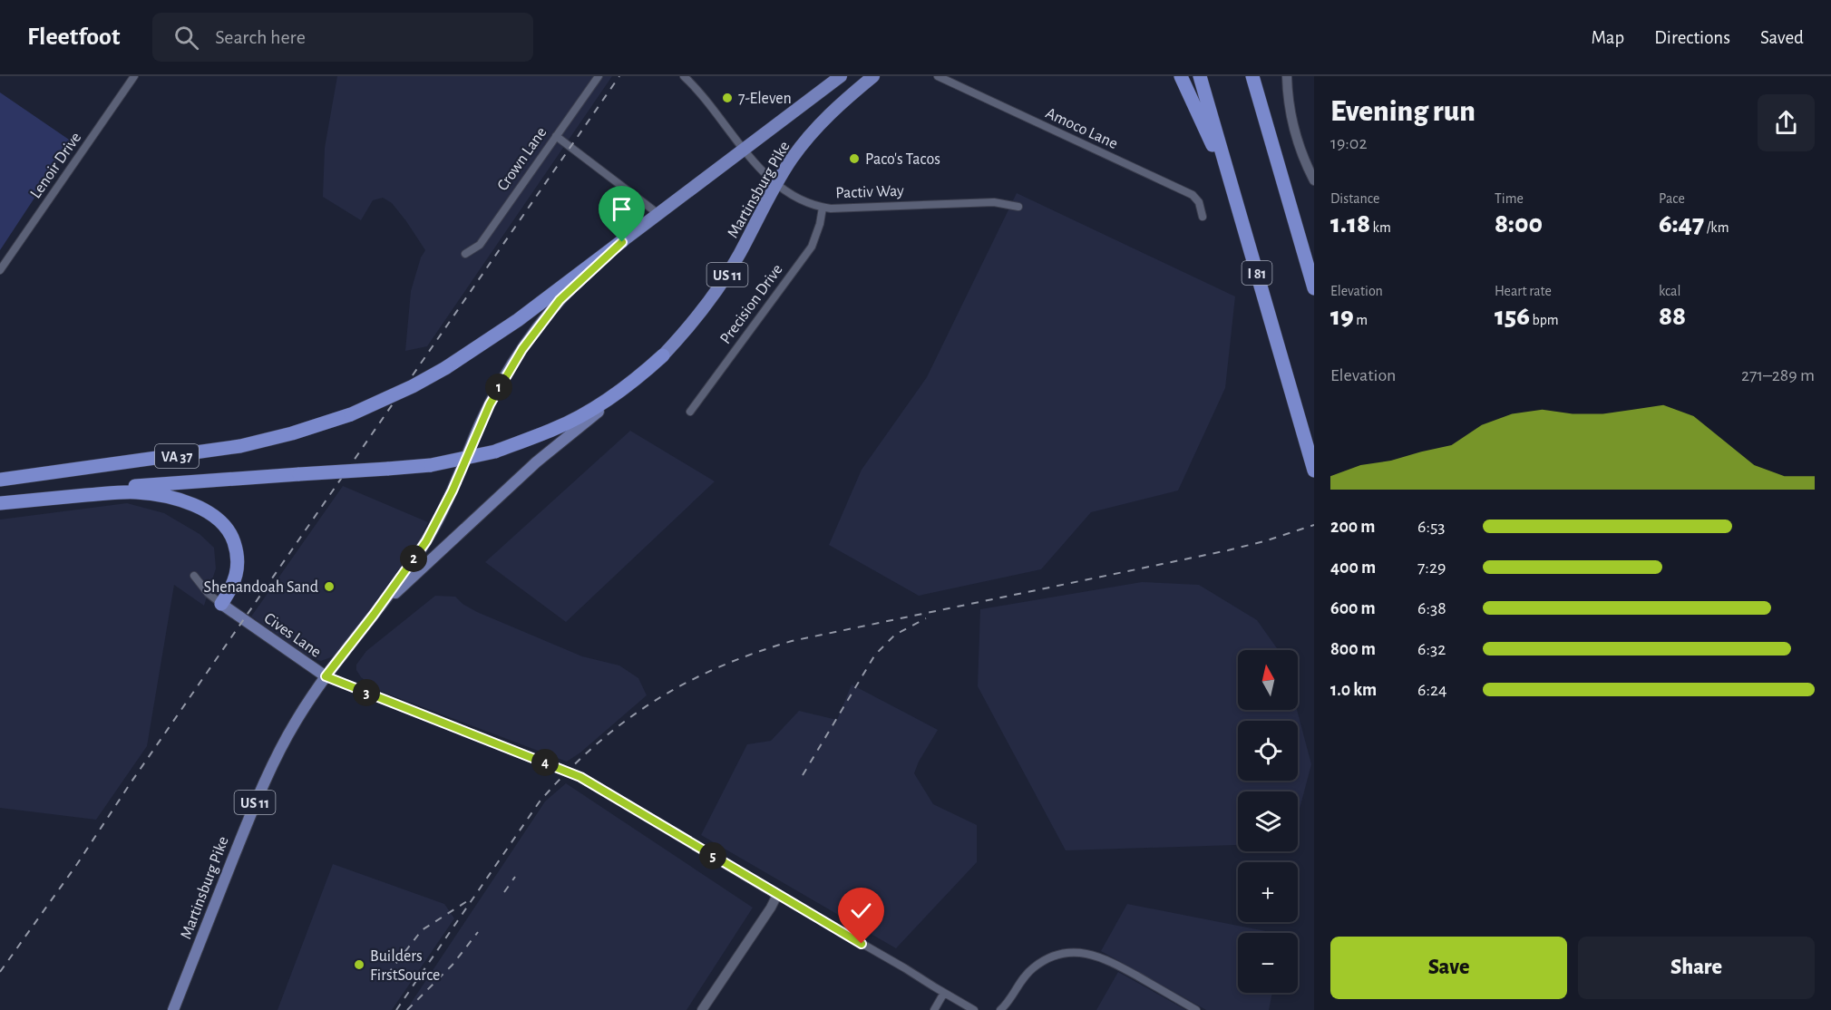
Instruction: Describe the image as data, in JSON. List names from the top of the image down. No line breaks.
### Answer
{"streets":{"highway":["Martinsburg Pike","I 81","US 11","VA 37"],"main road":["Cives Lane"],"street":["Amoco Lane","Crown Lane","Lenoir Drive","Pactiv Way","Precision Drive"]},"crossings":[["Martinsburg Pike","Pactiv Way"],["Martinsburg Pike","US 11"],["Martinsburg Pike","VA 37"],["Martinsburg Pike","Cives Lane"],["Pactiv Way","Precision Drive"],["US 11","VA 37"]],"places":["7-Eleven","Paco's Tacos","Shenandoah Sand","Builders FirstSource"],"north":"top","page":{"header":"Fleetfoot","search":"Search here","nav":["Map","Directions","Saved"],"heading":["Evening run","19:02"],"stats":[["Distance","1.18 km"],["Time","8:00"],["Pace","6:47 /km"],["Elevation","19 m"],["Heart rate","156 bpm"],["kcal","88"]],"chart":["Elevation","271–289 m"],"pins":["1","2","3","4","5"],"list":[{"name":"200 m","note":"6:53"},{"name":"400 m","note":"7:29"},{"name":"600 m","note":"6:38"},{"name":"800 m","note":"6:32"},{"name":"1.0 km","note":"6:24"}],"map_buttons":["+","−"],"buttons":["Save","Share"]}}
